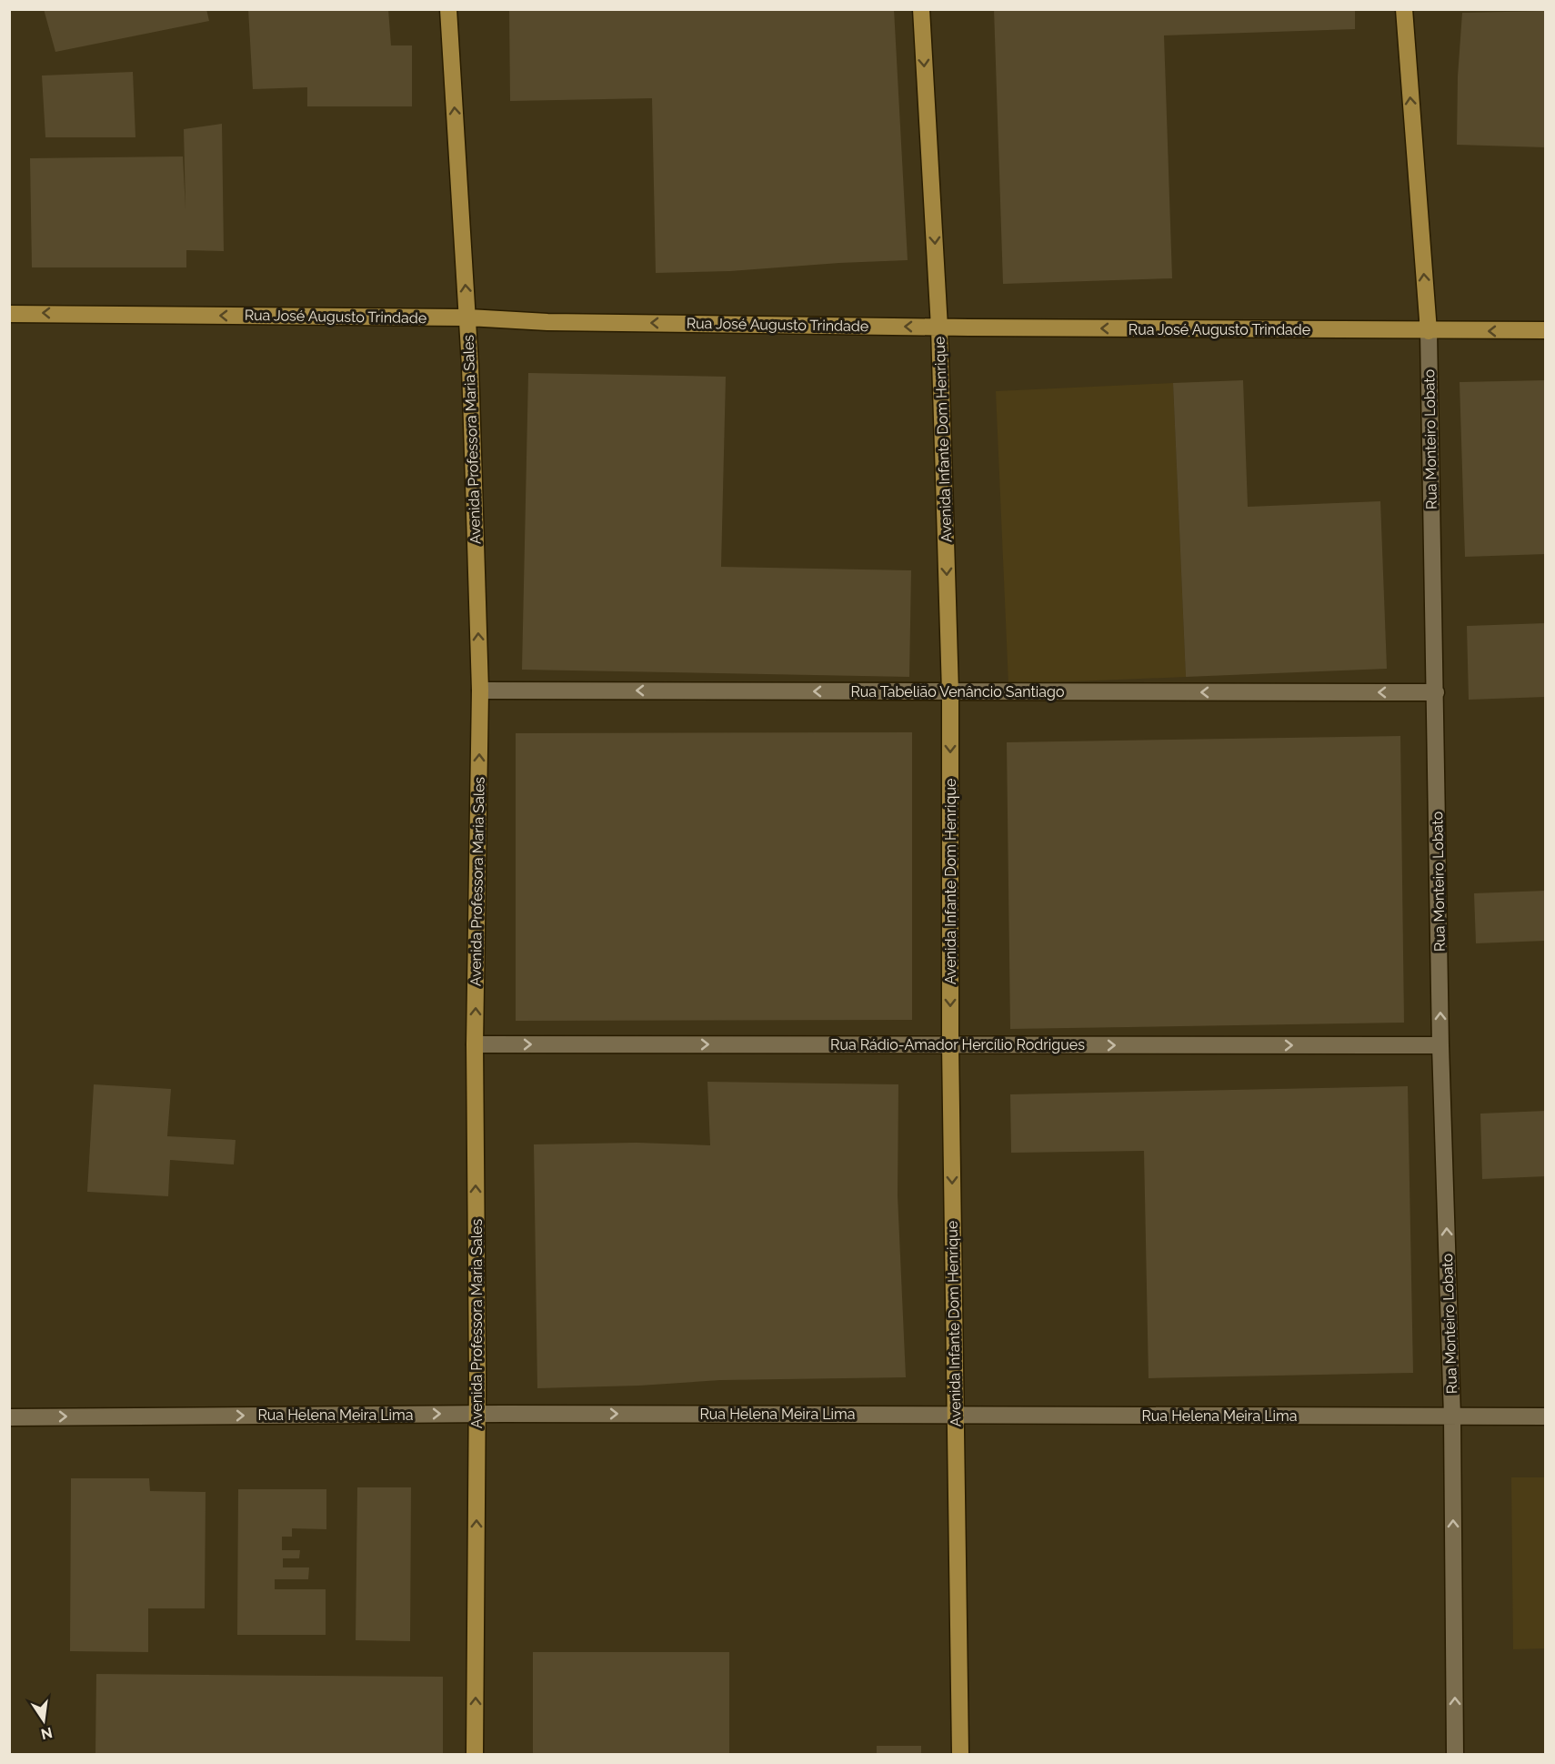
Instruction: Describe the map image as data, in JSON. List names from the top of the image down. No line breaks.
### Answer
{"streets":{"main road":["Rua José Augusto Trindade","Avenida Professora Maria Sales","Avenida Infante Dom Henrique","Rua Monteiro Lobato"],"street":["Rua Tabelião Venâncio Santiago","Rua Rádio-Amador Hercílio Rodrigues","Rua Helena Meira Lima"]},"crossings":[["Rua José Augusto Trindade","Avenida Professora Maria Sales"],["Rua José Augusto Trindade","Avenida Infante Dom Henrique"],["Rua José Augusto Trindade","Rua Monteiro Lobato"],["Avenida Professora Maria Sales","Rua Tabelião Venâncio Santiago"],["Avenida Professora Maria Sales","Rua Rádio-Amador Hercílio Rodrigues"],["Avenida Professora Maria Sales","Rua Helena Meira Lima"],["Avenida Infante Dom Henrique","Rua Tabelião Venâncio Santiago"],["Avenida Infante Dom Henrique","Rua Rádio-Amador Hercílio Rodrigues"],["Avenida Infante Dom Henrique","Rua Helena Meira Lima"],["Rua Monteiro Lobato","Rua Tabelião Venâncio Santiago"],["Rua Monteiro Lobato","Rua Rádio-Amador Hercílio Rodrigues"],["Rua Monteiro Lobato","Rua Helena Meira Lima"]],"one_way":["Rua José Augusto Trindade","Avenida Professora Maria Sales","Avenida Infante Dom Henrique","Rua Monteiro Lobato","Rua Tabelião Venâncio Santiago","Rua Rádio-Amador Hercílio Rodrigues","Rua Helena Meira Lima"],"north":"bottom"}
